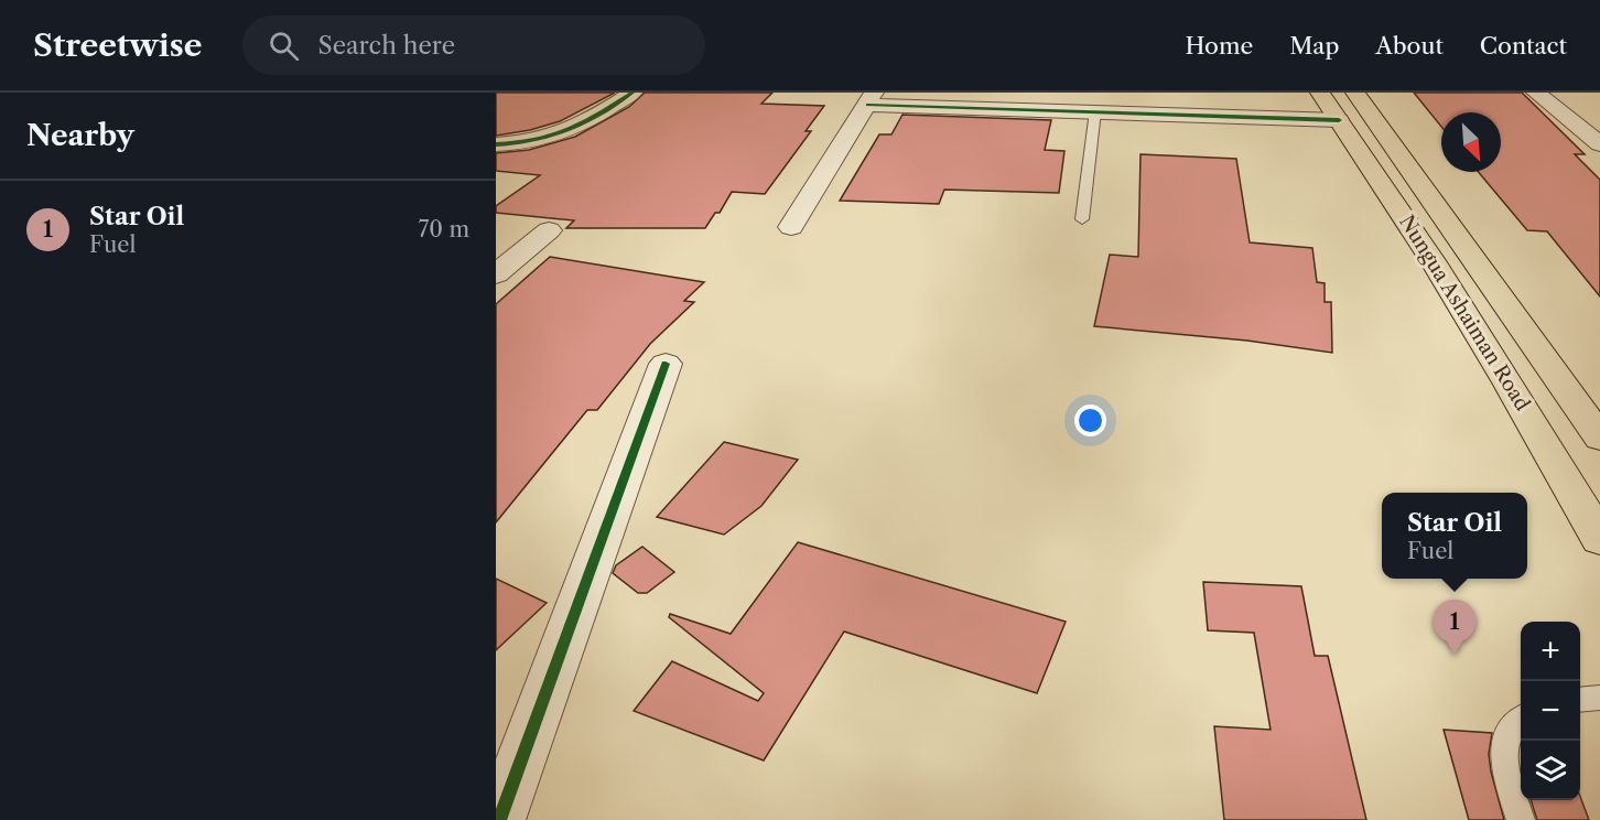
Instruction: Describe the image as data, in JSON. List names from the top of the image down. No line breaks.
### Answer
{"streets":{"main road":["Nungua Ashaiman Road"]},"north":"bottom right","page":{"header":"Streetwise","search":"Search here","nav":["Home","Map","About","Contact"],"heading":"Nearby","list":[{"mark":"1","name":"Star Oil","note":"Fuel","value":"70 m"}],"popup":["Star Oil","Fuel"],"pins":"1","map_buttons":["+","−"]}}
